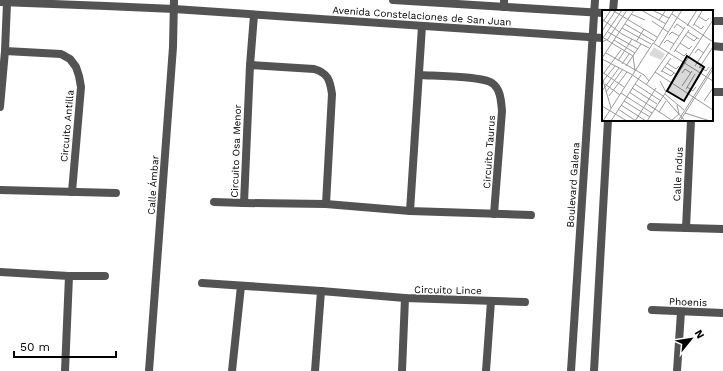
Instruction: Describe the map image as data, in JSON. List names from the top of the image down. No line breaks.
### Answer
{"streets":{"street":["Avenida Constelaciones de San Juan","Circuito Antilla","Circuito Osa Menor","Circuito Taurus","Calle Indus","Calle Ámbar","Boulevard Galena","Circuito Lince","Phoenis"]},"crossings":[["Avenida Constelaciones de San Juan","Circuito Osa Menor"],["Avenida Constelaciones de San Juan","Calle Ámbar"],["Avenida Constelaciones de San Juan","Boulevard Galena"]],"scale_bar":"50 m","north":"top right"}
